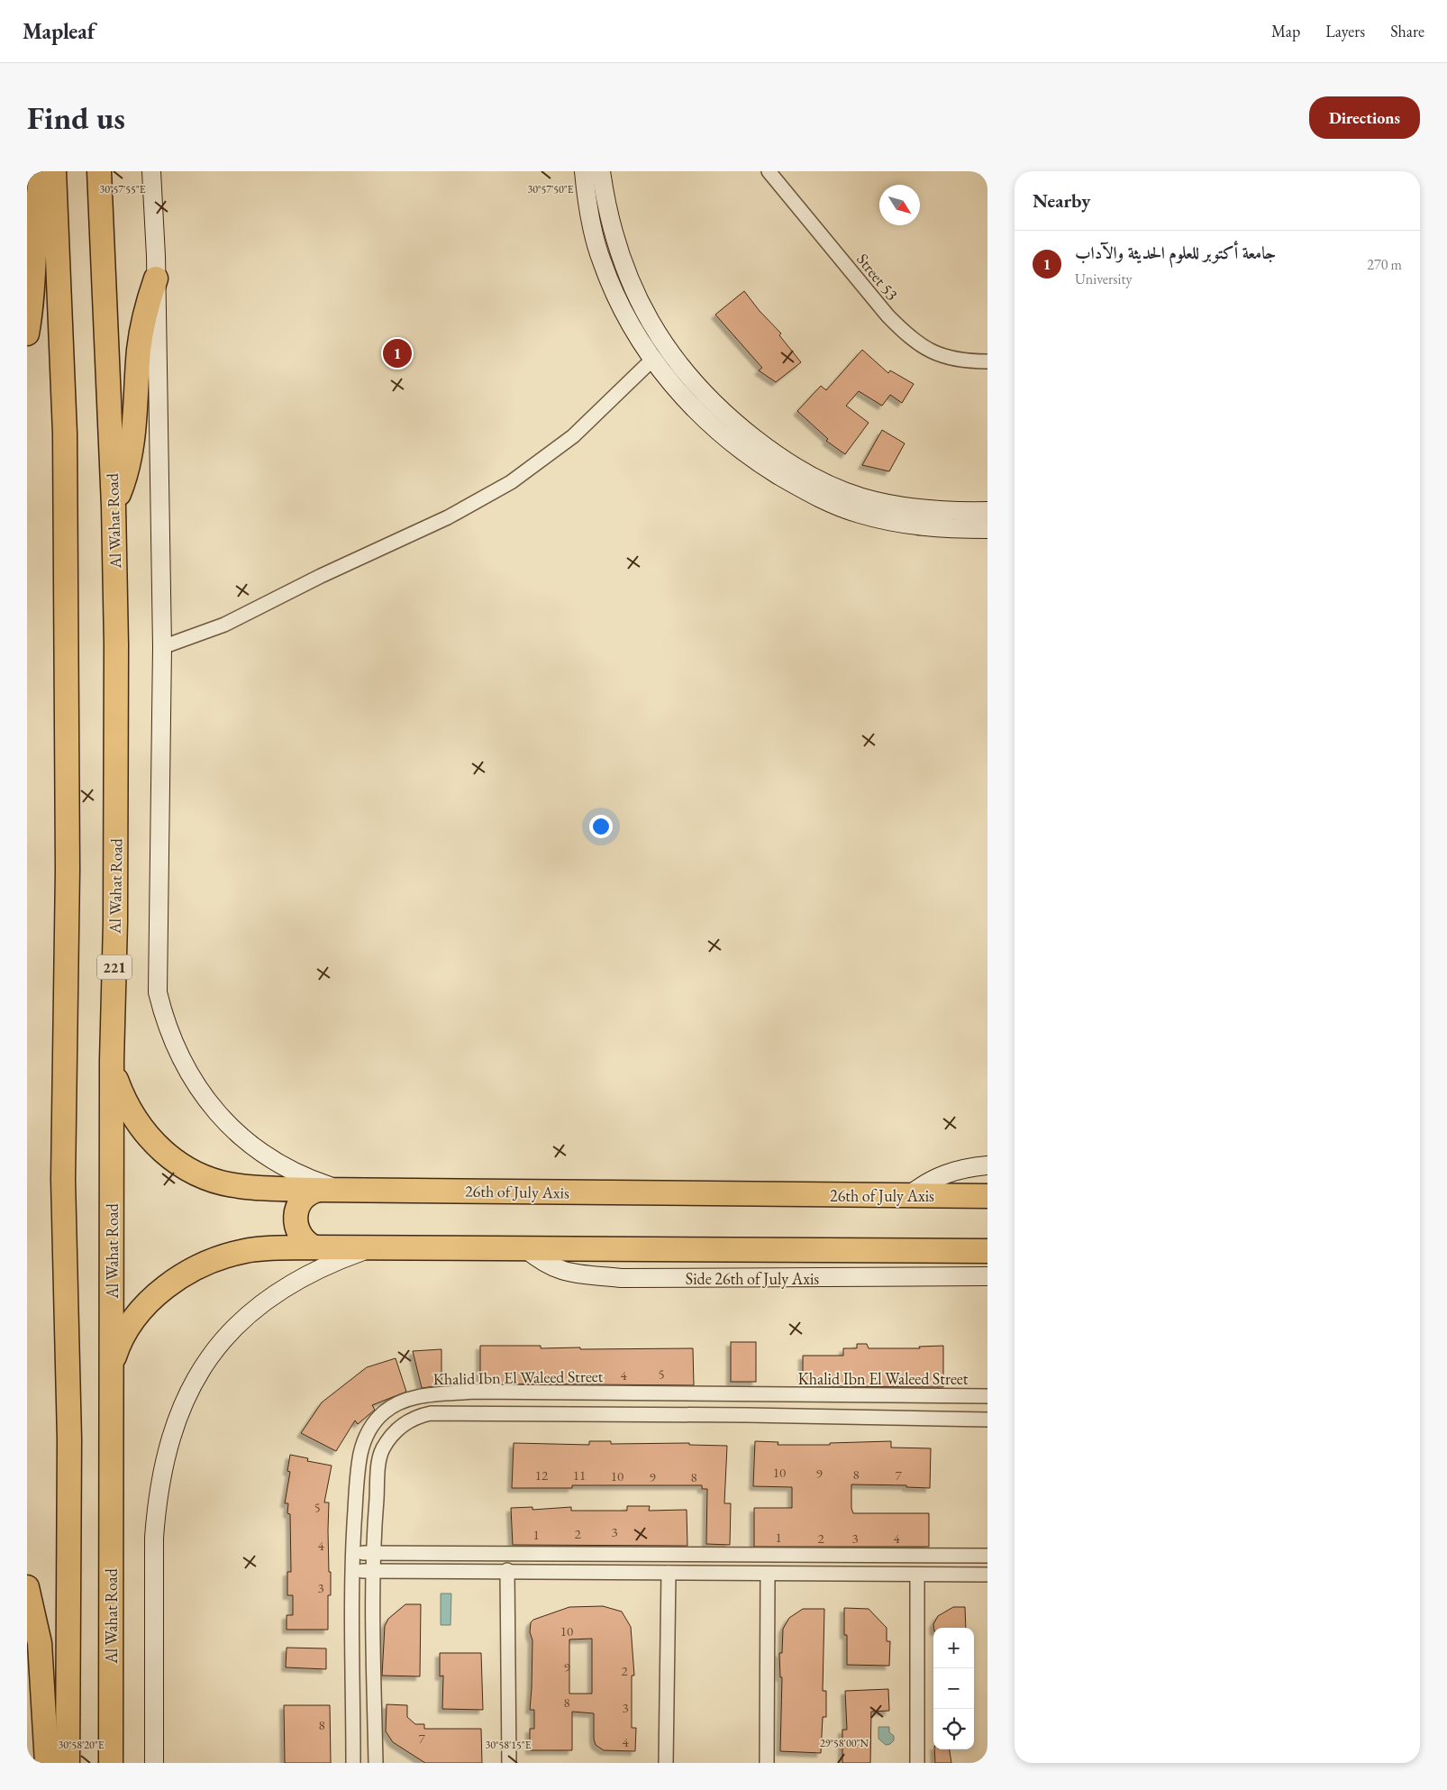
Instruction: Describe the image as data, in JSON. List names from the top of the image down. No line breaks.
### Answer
{"streets":{"highway":["Al Wahat Road","221","26th of July Axis"],"street":["Street 53","Side 26th of July Axis","Khalid Ibn El Waleed Street"]},"crossings":[["Al Wahat Road","26th of July Axis"]],"house_numbers":["5","4","10","9","8","12","11","7","10","9","8","5","3","2","1","1","2","3","4","4","3","10","9","2","8","3","8","7","4"],"north":"bottom right","page":{"header":"Mapleaf","nav":["Map","Layers","Share"],"buttons":"Directions","title":"Find us","heading":"Nearby","list":[{"mark":"1","name":"جامعة أكتوبر للعلوم الحديثة والآداب","note":"University","value":"270 m"}],"pins":"1","map_buttons":["+","−"]},"coordinates":["30°57'55\"E","30°57'50\"E","29°58'00\"N","30°58'20\"E","30°58'15\"E"]}
